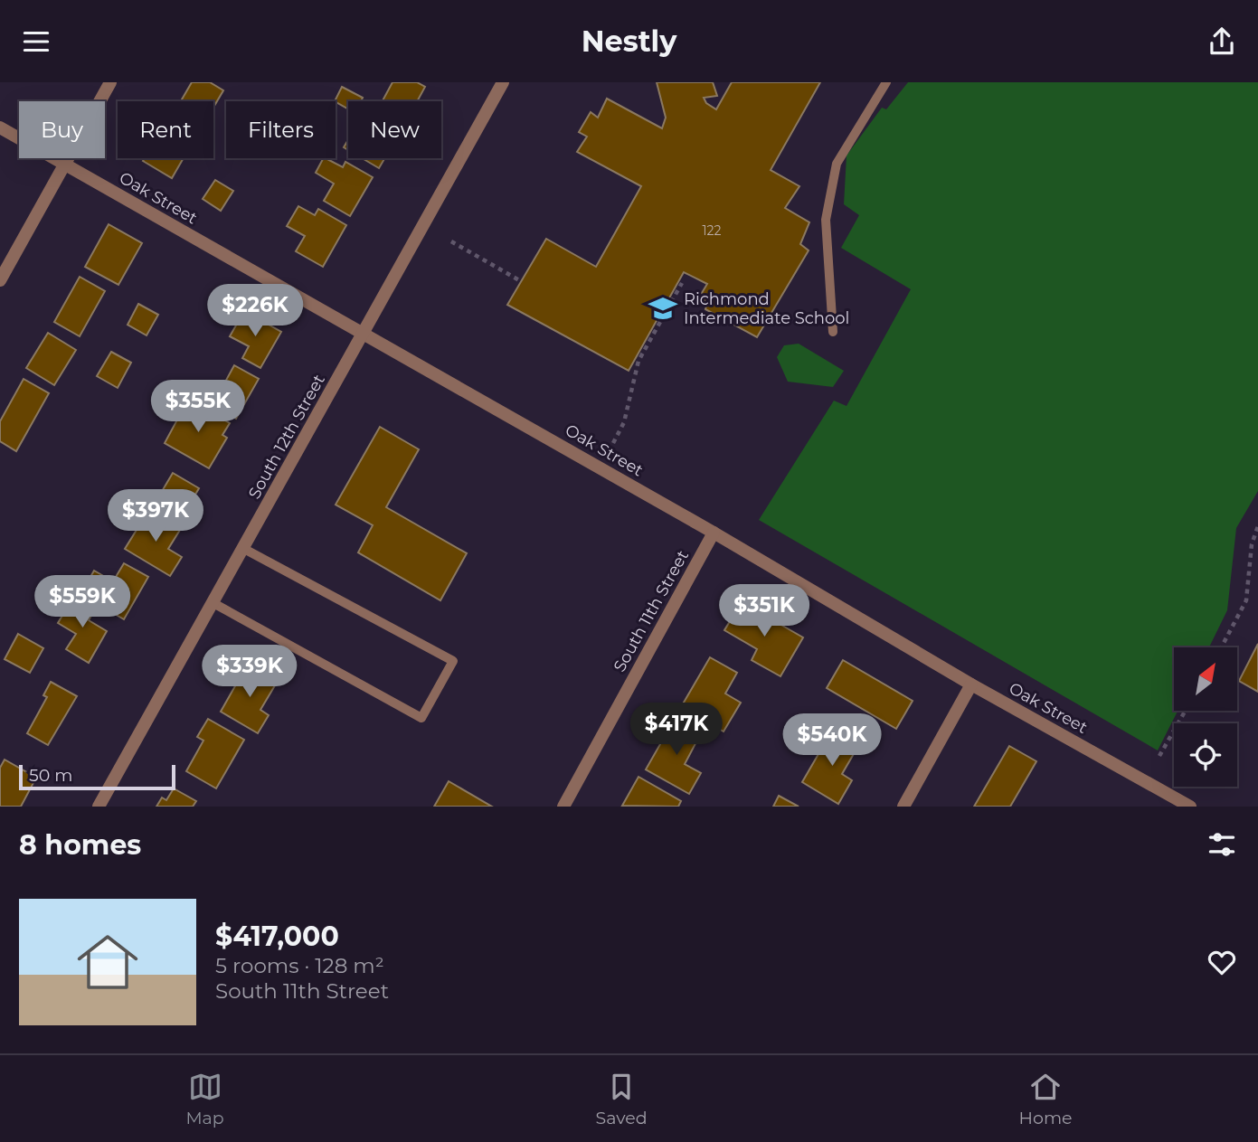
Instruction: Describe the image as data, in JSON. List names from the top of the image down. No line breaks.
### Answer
{"streets":{"street":["Oak Street","South 12th Street","South 11th Street"]},"crossings":[["Oak Street","South 12th Street"],["Oak Street","South 11th Street"]],"places":{"school or university":["Richmond Intermediate School"]},"house_numbers":["122"],"scale_bar":"50 m","north":"top right","page":{"header":"Nestly","chip":["Buy","Rent","Filters","New"],"price":["$226K","$355K","$397K","$559K","$351K","$339K","$417K","$540K"],"scale":"50 m","heading":"8 homes","list":[{"name":"$417,000","note":"5 rooms · 128 m² · South 11th Street"}],"tabs":["Map","Saved","Home"]}}
